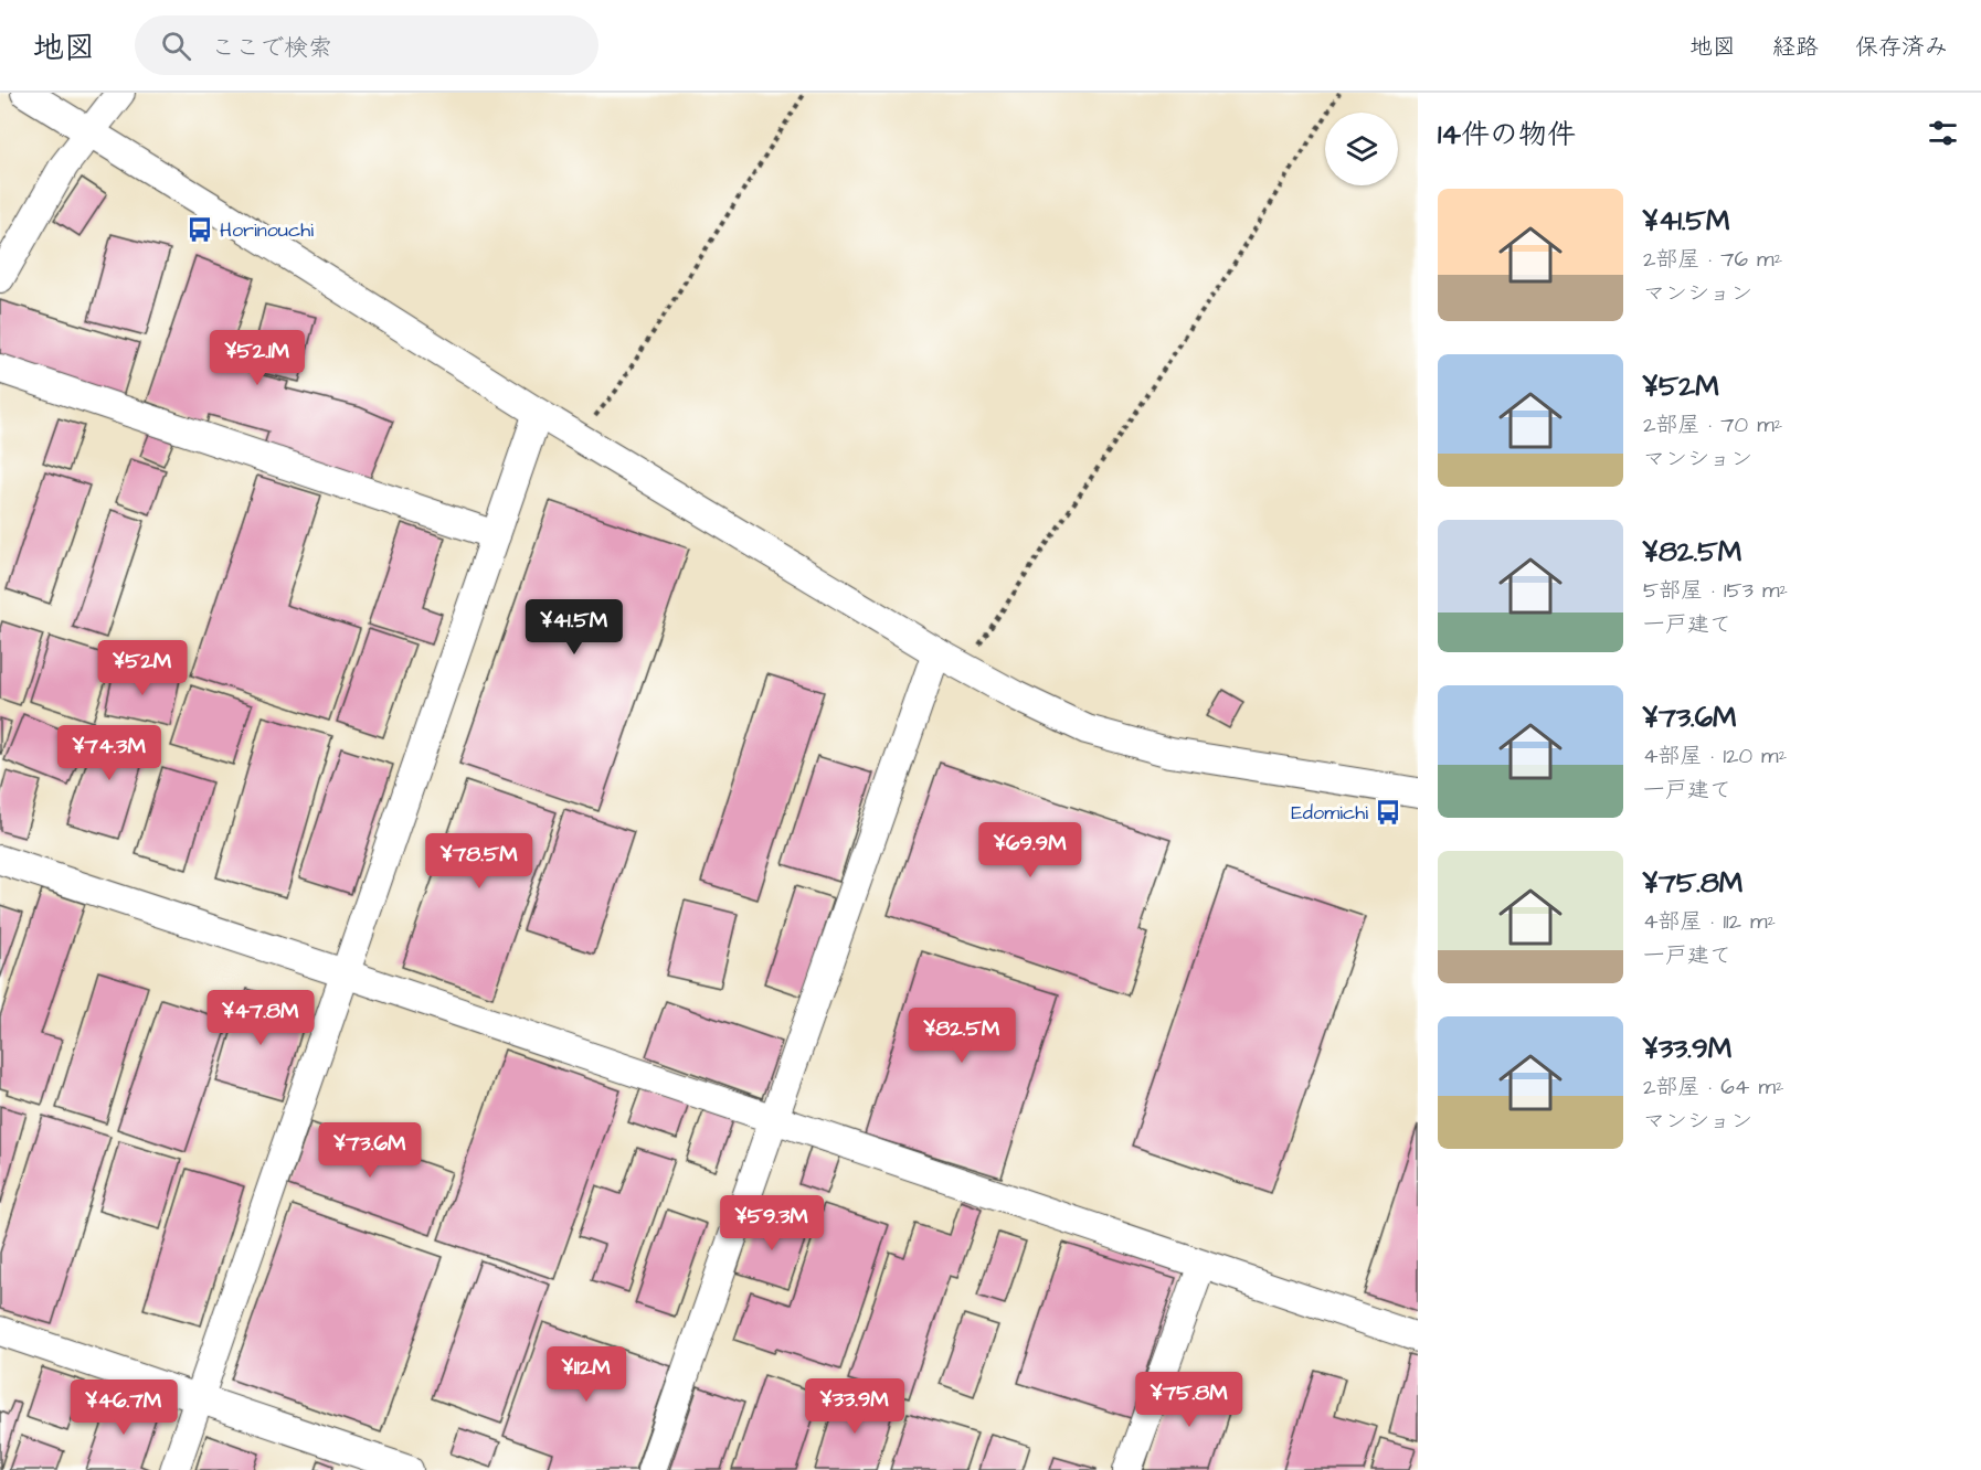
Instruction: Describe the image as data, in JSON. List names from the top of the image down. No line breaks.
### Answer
{"places":{"bus stop":["Horinouchi","Edomichi"]},"page":{"header":"地図","search":"ここで検索","nav":["地図","経路","保存済み"],"heading":"14件の物件","list":[{"name":"¥41.5M","note":"2部屋 · 76 m² · マンション"},{"name":"¥52M","note":"2部屋 · 70 m² · マンション"},{"name":"¥82.5M","note":"5部屋 · 153 m² · 一戸建て"},{"name":"¥73.6M","note":"4部屋 · 120 m² · 一戸建て"},{"name":"¥75.8M","note":"4部屋 · 112 m² · 一戸建て"},{"name":"¥33.9M","note":"2部屋 · 64 m² · マンション"}],"price":["¥52.1M","¥41.5M","¥52M","¥74.3M","¥69.9M","¥78.5M","¥47.8M","¥82.5M","¥73.6M","¥59.3M","¥112M","¥75.8M","¥33.9M","¥46.7M"]}}
